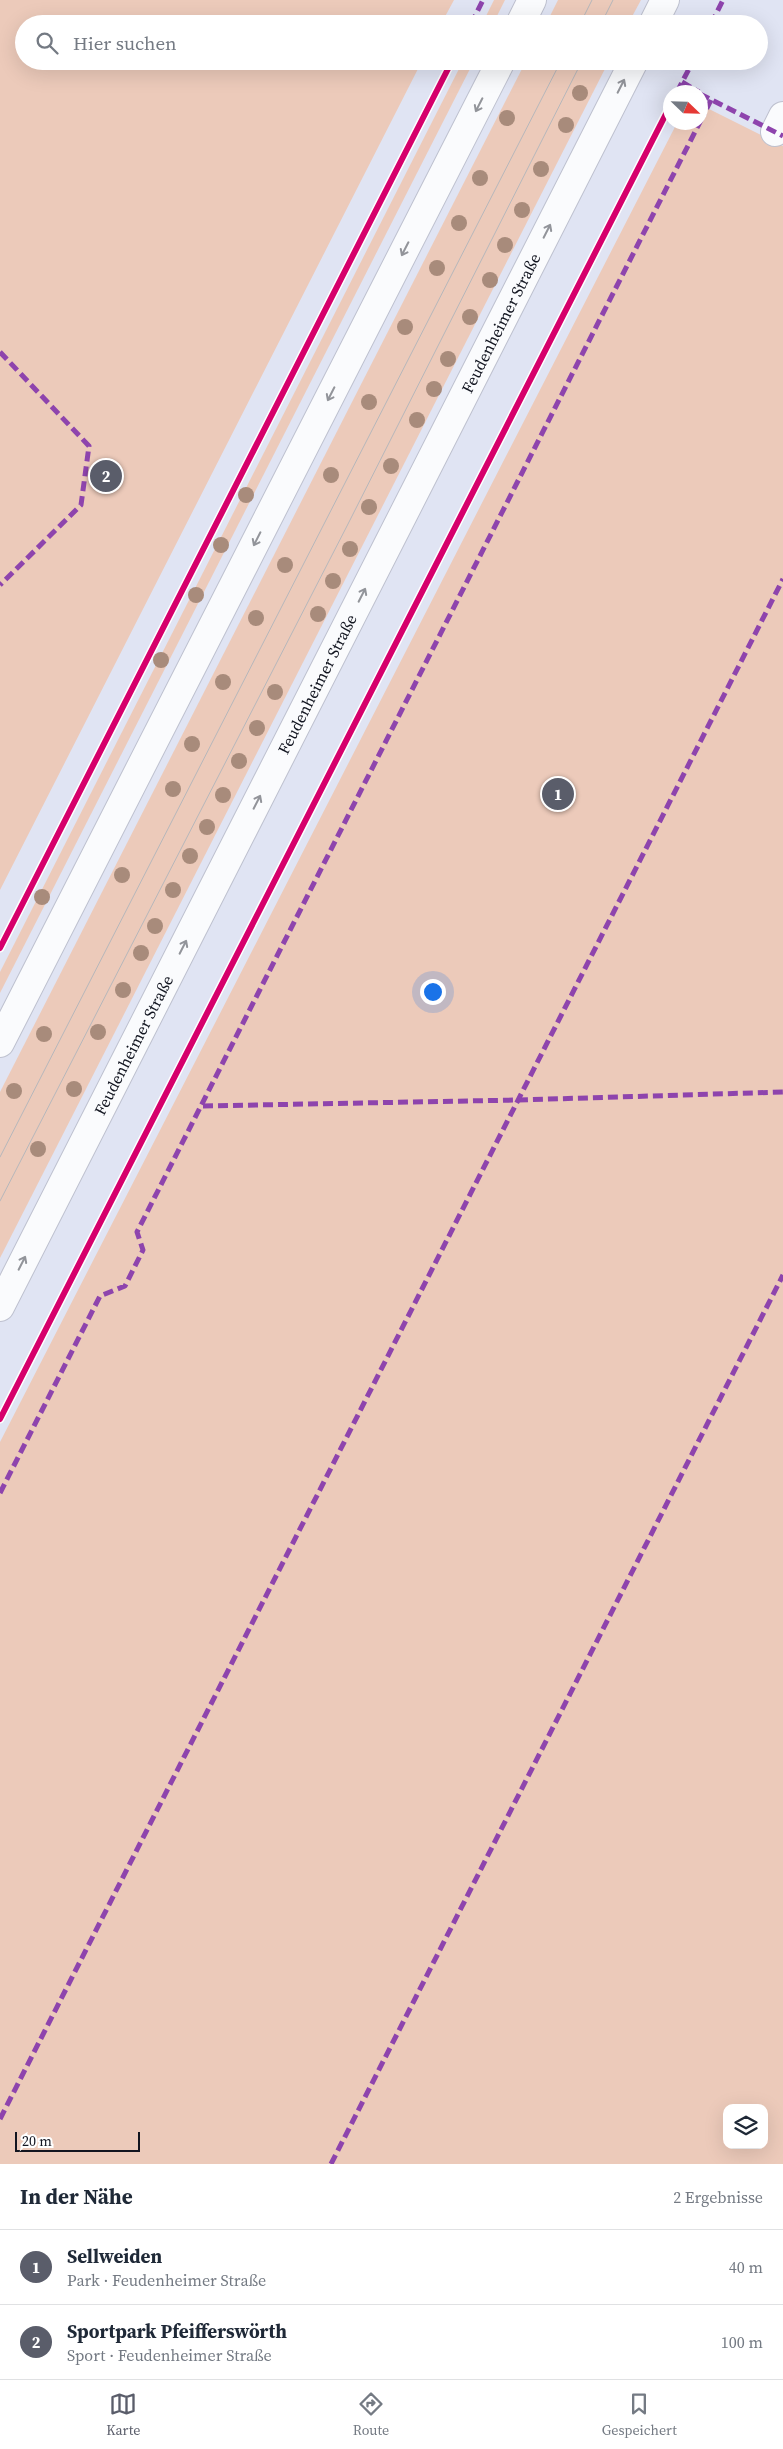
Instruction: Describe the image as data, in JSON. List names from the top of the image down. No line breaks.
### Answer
{"streets":{"main road":["Feudenheimer Straße"]},"scale_bar":"20 m","north":"bottom right","page":{"search":"Hier suchen","pins":["2","1"],"scale":"20 m","heading":["In der Nähe","2 Ergebnisse"],"list":[{"mark":"1","name":"Sellweiden","note":"Park · Feudenheimer Straße","value":"40 m"},{"mark":"2","name":"Sportpark Pfeifferswörth","note":"Sport · Feudenheimer Straße","value":"100 m"}],"nav":["Karte","Route","Gespeichert"]}}
